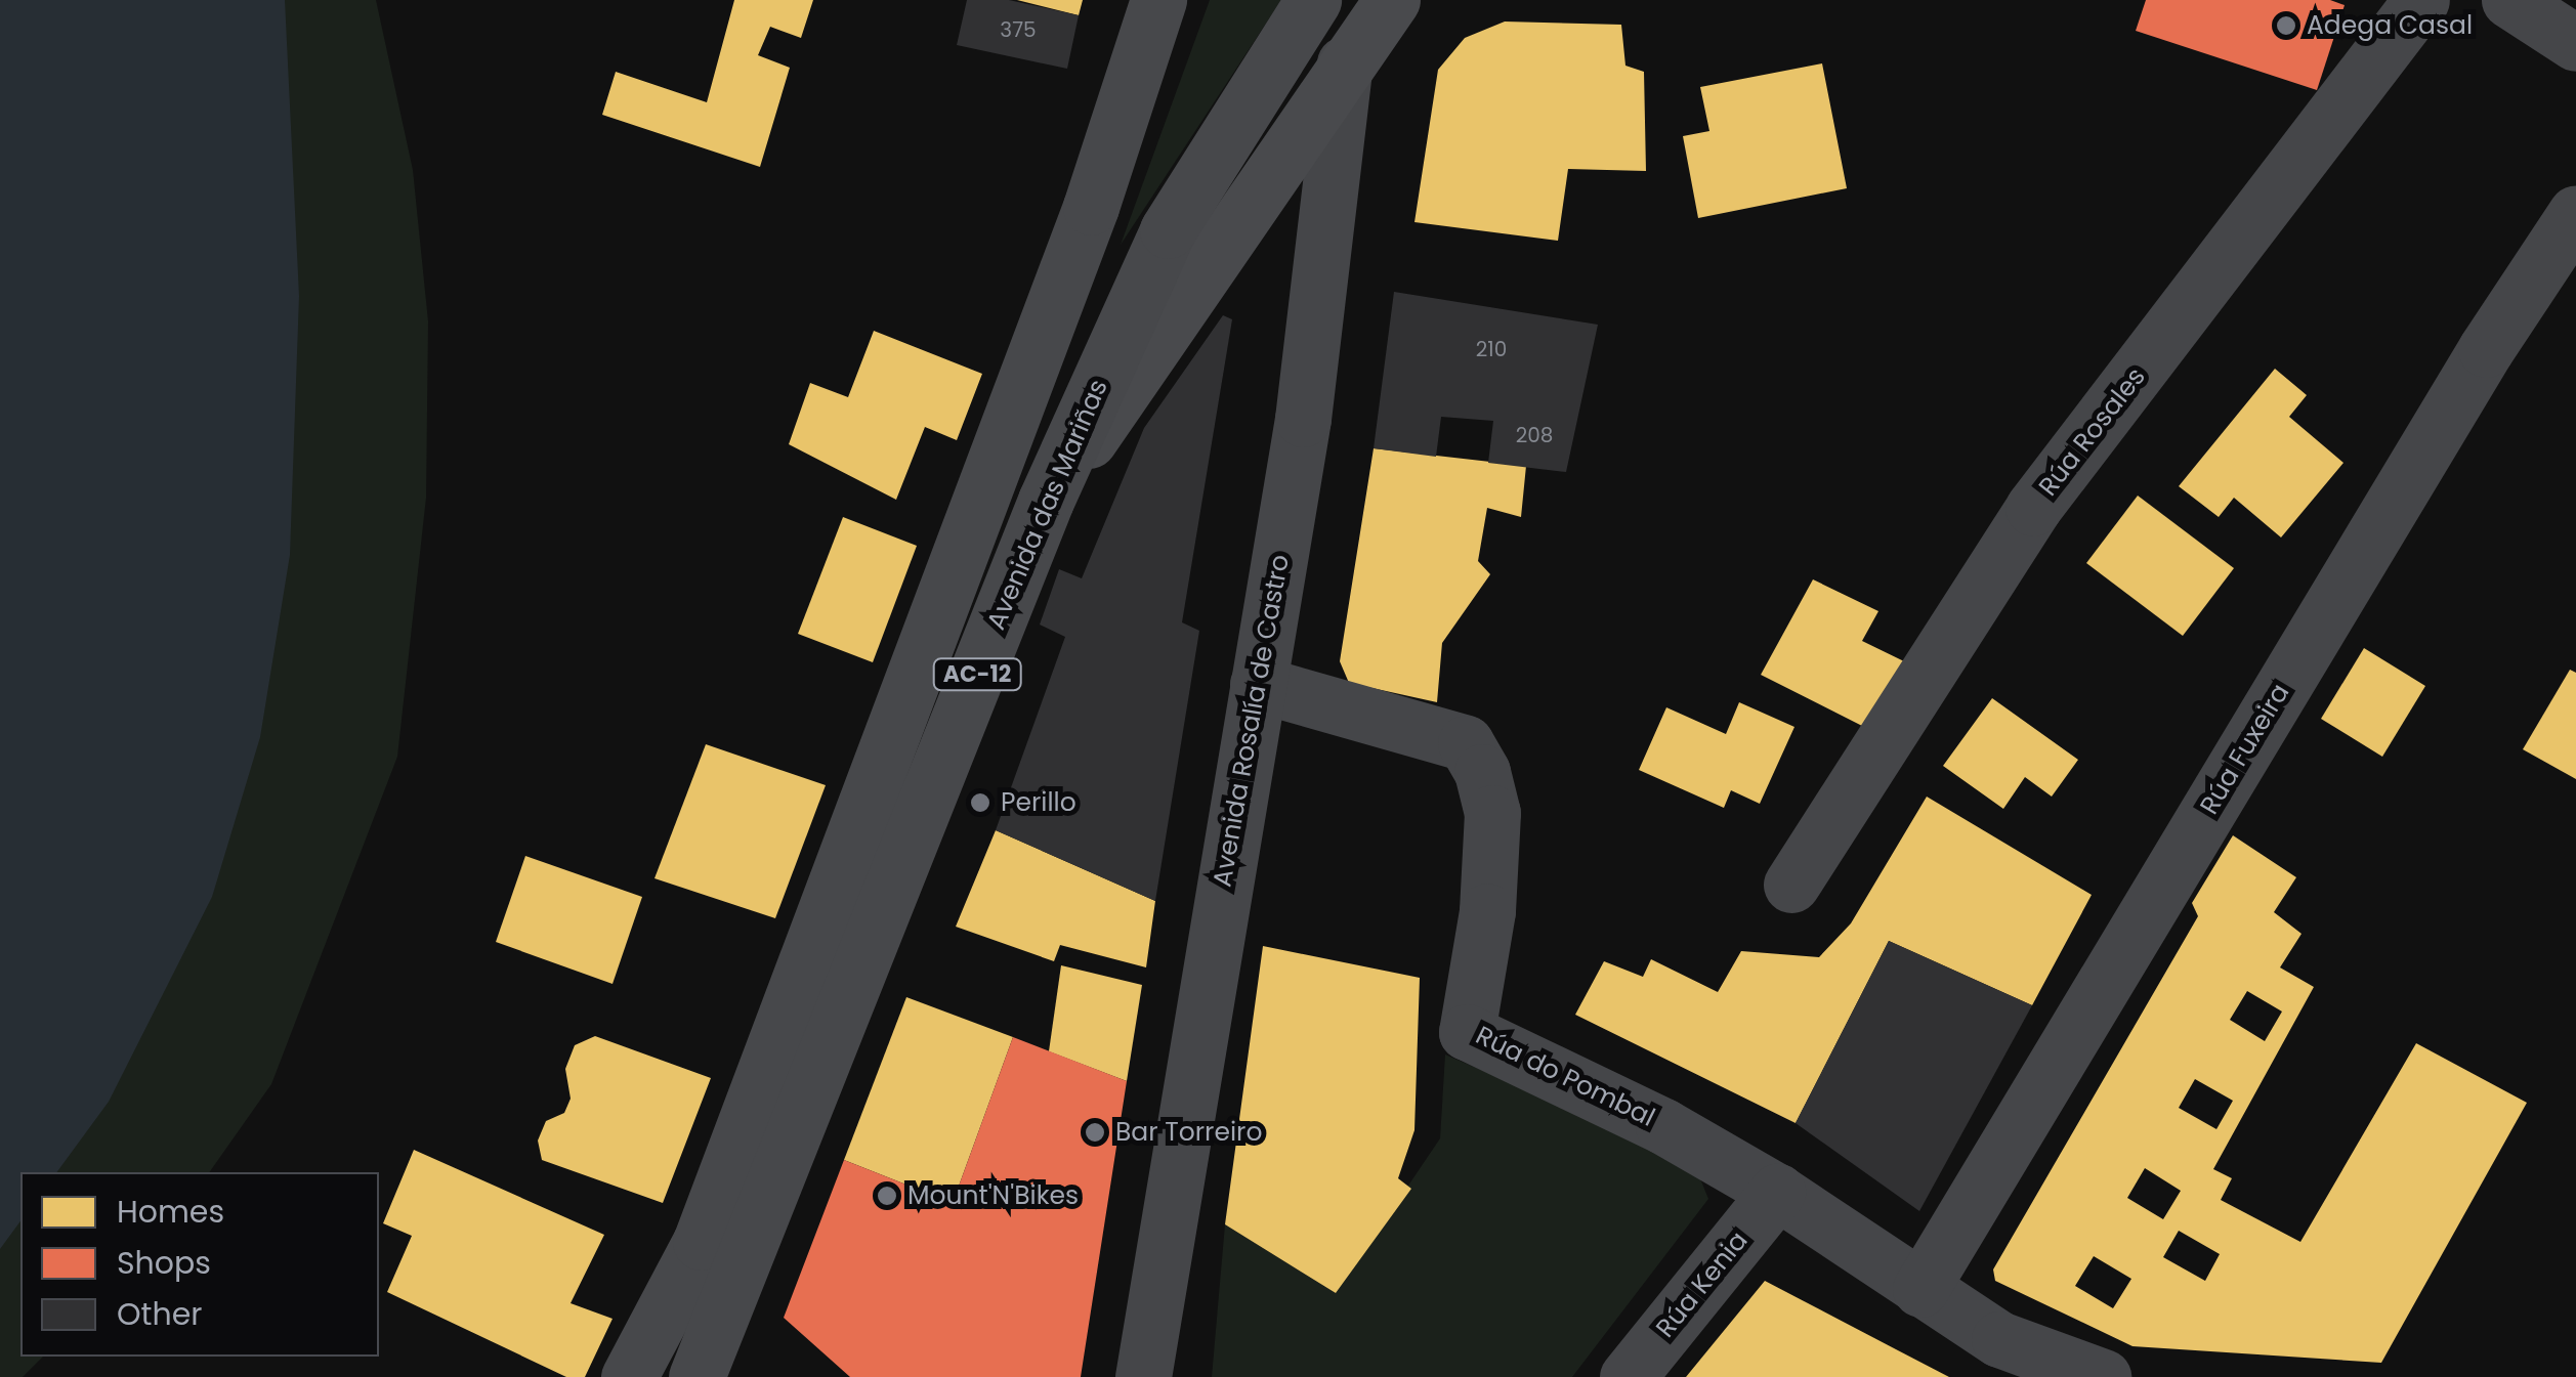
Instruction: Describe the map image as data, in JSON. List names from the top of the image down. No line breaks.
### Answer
{"streets":{"highway":["Avenida das Mariñas","AC-12"],"street":["Rúa Rosales","Avenida Rosalía de Castro","Rúa Fuxeira","Rúa do Pombal","Rúa Kenia"]},"crossings":[["Avenida Rosalía de Castro","Rúa do Pombal"],["Rúa Fuxeira","Rúa do Pombal"],["Rúa do Pombal","Rúa Kenia"]],"places":["Adega Casal","Perillo","Bar Torreiro","Mount'N'Bikes"],"house_numbers":["375","210","208"],"legend":["Homes","Shops","Other"]}
